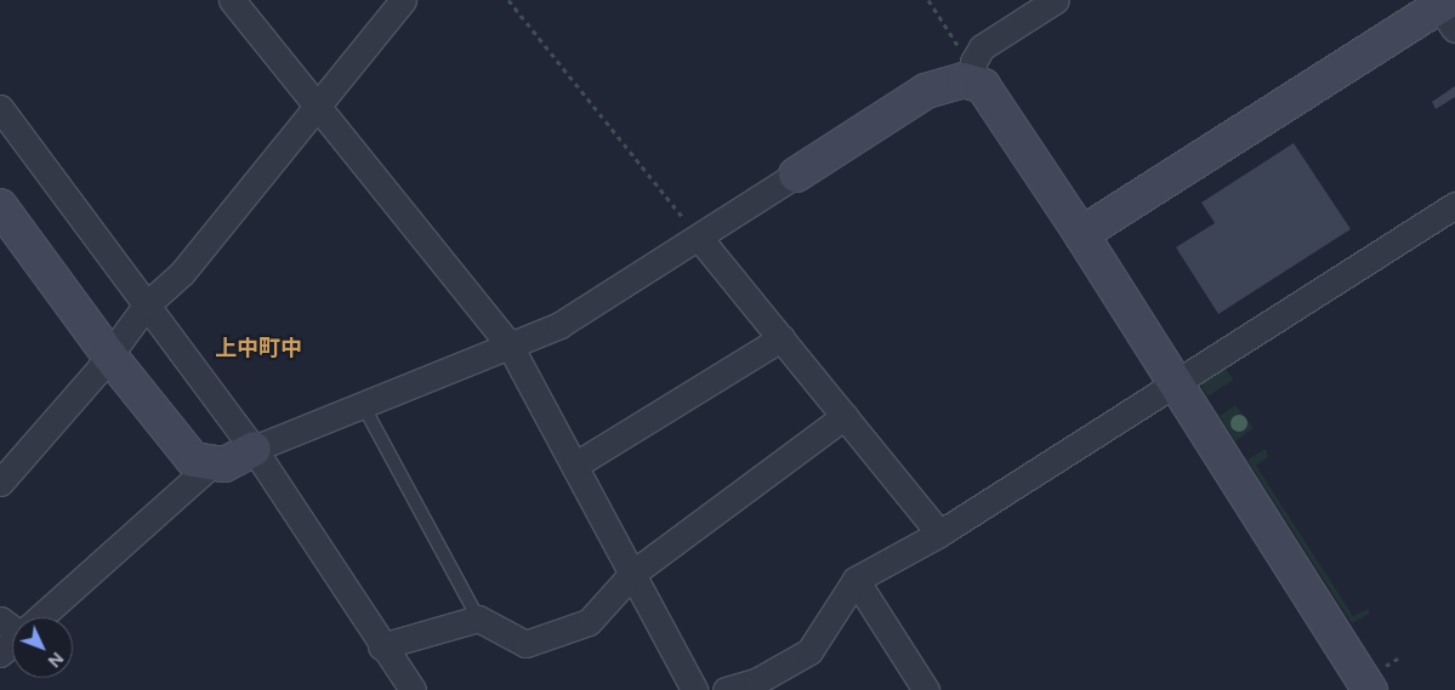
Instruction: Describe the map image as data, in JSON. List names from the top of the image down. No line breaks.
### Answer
{"districts":["上中町中"],"north":"bottom right"}
